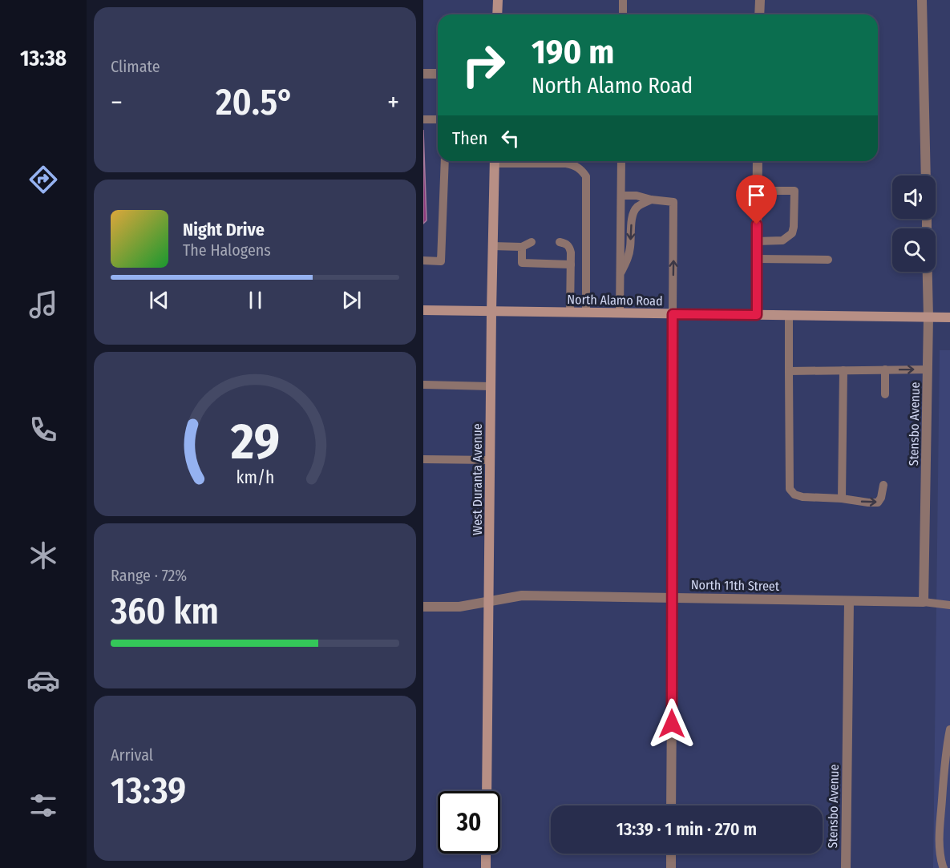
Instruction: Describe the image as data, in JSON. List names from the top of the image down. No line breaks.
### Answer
{"streets":{"street":["North Alamo Road","Stensbo Avenue","West Duranta Avenue","North 11th Street"]},"crossings":[["North Alamo Road","Stensbo Avenue"],["North Alamo Road","West Duranta Avenue"],["Stensbo Avenue","North 11th Street"],["West Duranta Avenue","North 11th Street"]],"page":{"tabs":"13:38","tile":["Climate",["Range · 72%","360 km"],["Arrival","13:39"]],"turn":["190 m","North Alamo Road"],"heat":["−","20.5°","+"],"then":"Then","song":["Night Drive","The Halogens"],"limit":"30","trip":"13:39 · 1 min · 270 m","gauge":["29","km/h"]}}
